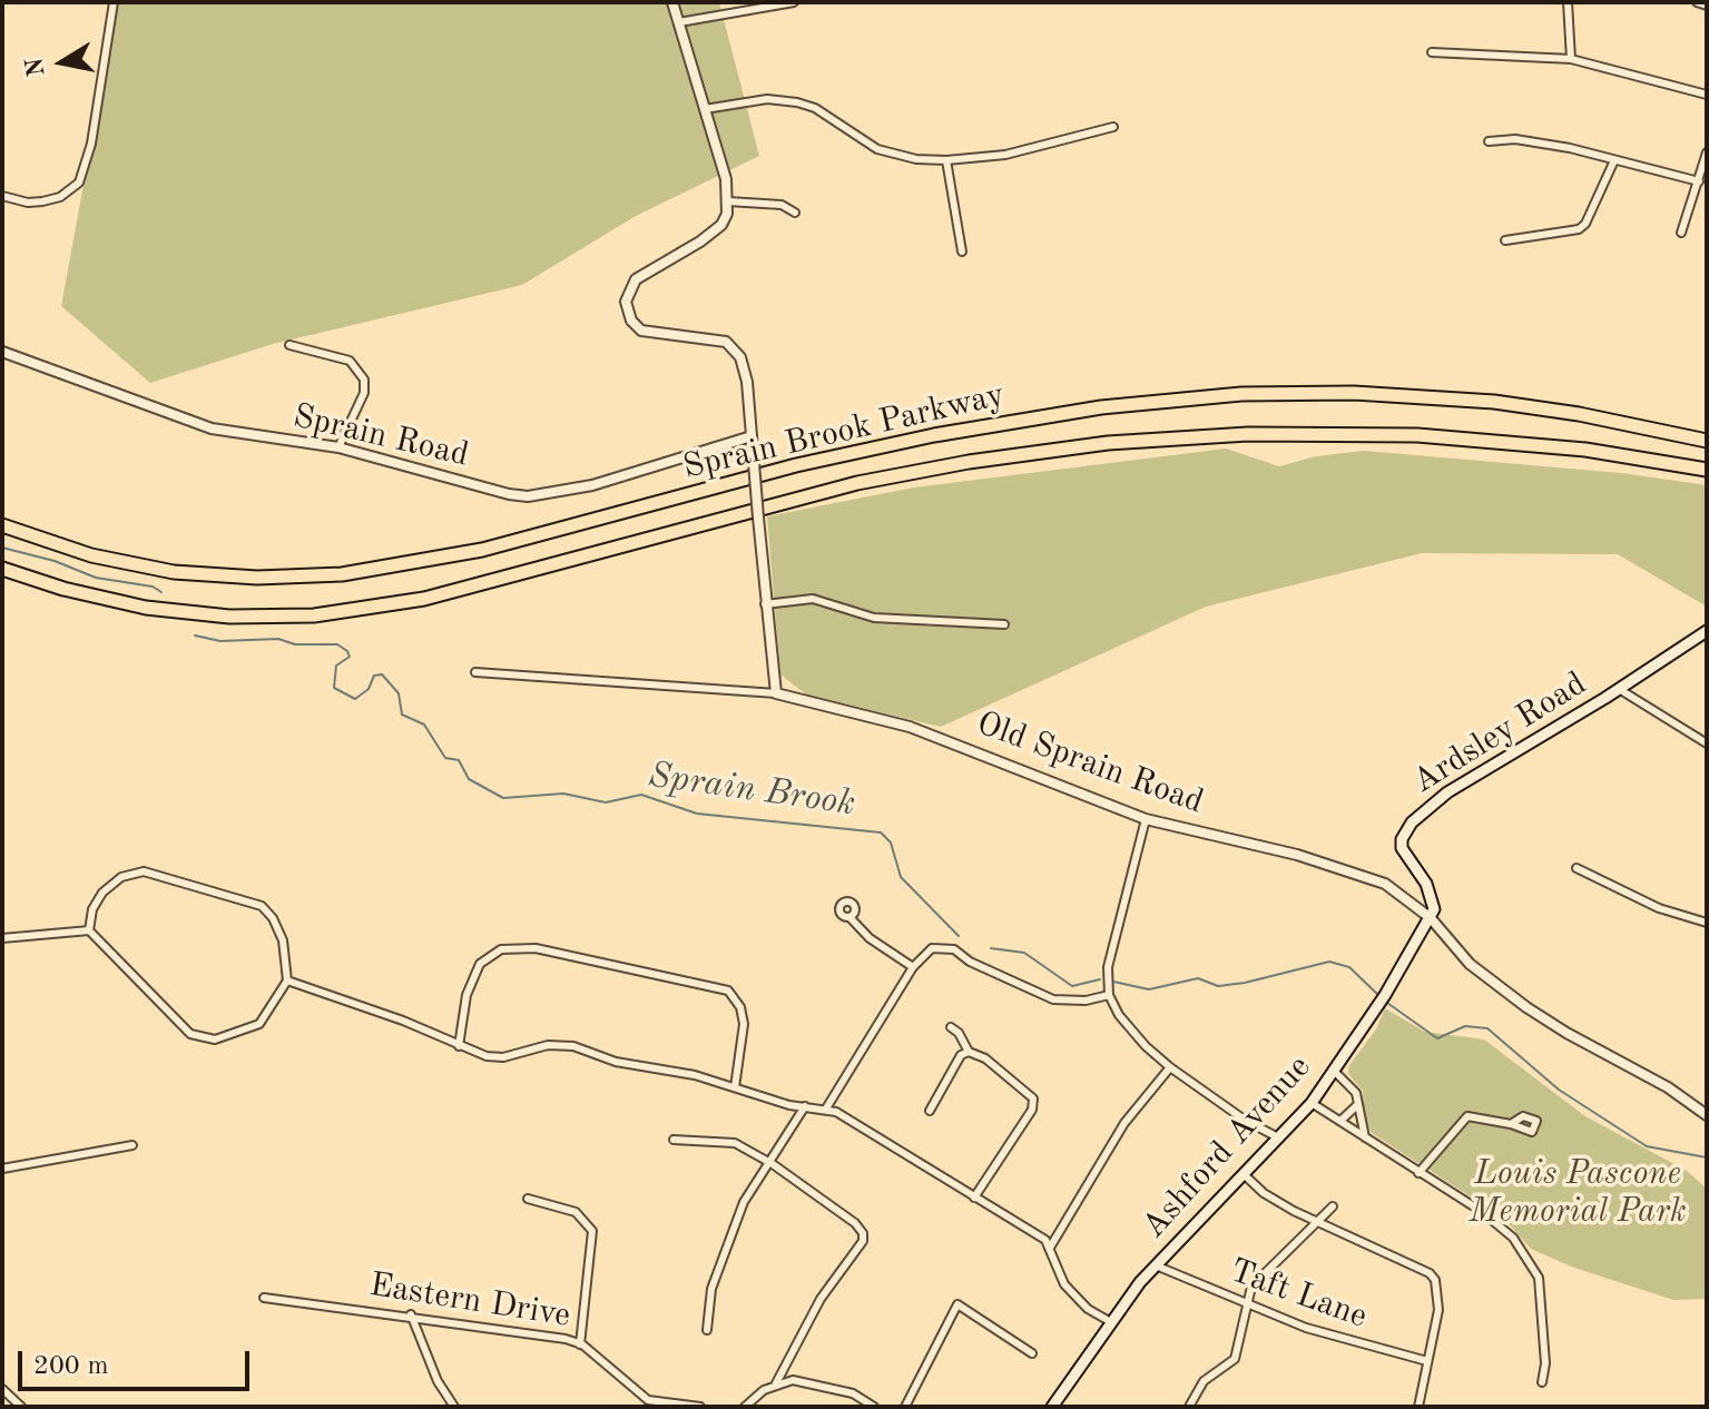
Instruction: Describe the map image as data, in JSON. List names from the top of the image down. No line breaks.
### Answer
{"streets":{"highway":["Sprain Brook Parkway"],"main road":["Ardsley Road","Ashford Avenue"],"street":["Sprain Road","Old Sprain Road","Taft Lane","Eastern Drive"]},"crossings":[["Ardsley Road","Old Sprain Road"],["Ardsley Road","Ashford Avenue"],["Old Sprain Road","Ashford Avenue"],["Ashford Avenue","Taft Lane"]],"water":["Sprain Brook"],"parks":["Louis Pascone Memorial Park"],"scale_bar":"200 m","north":"left"}
